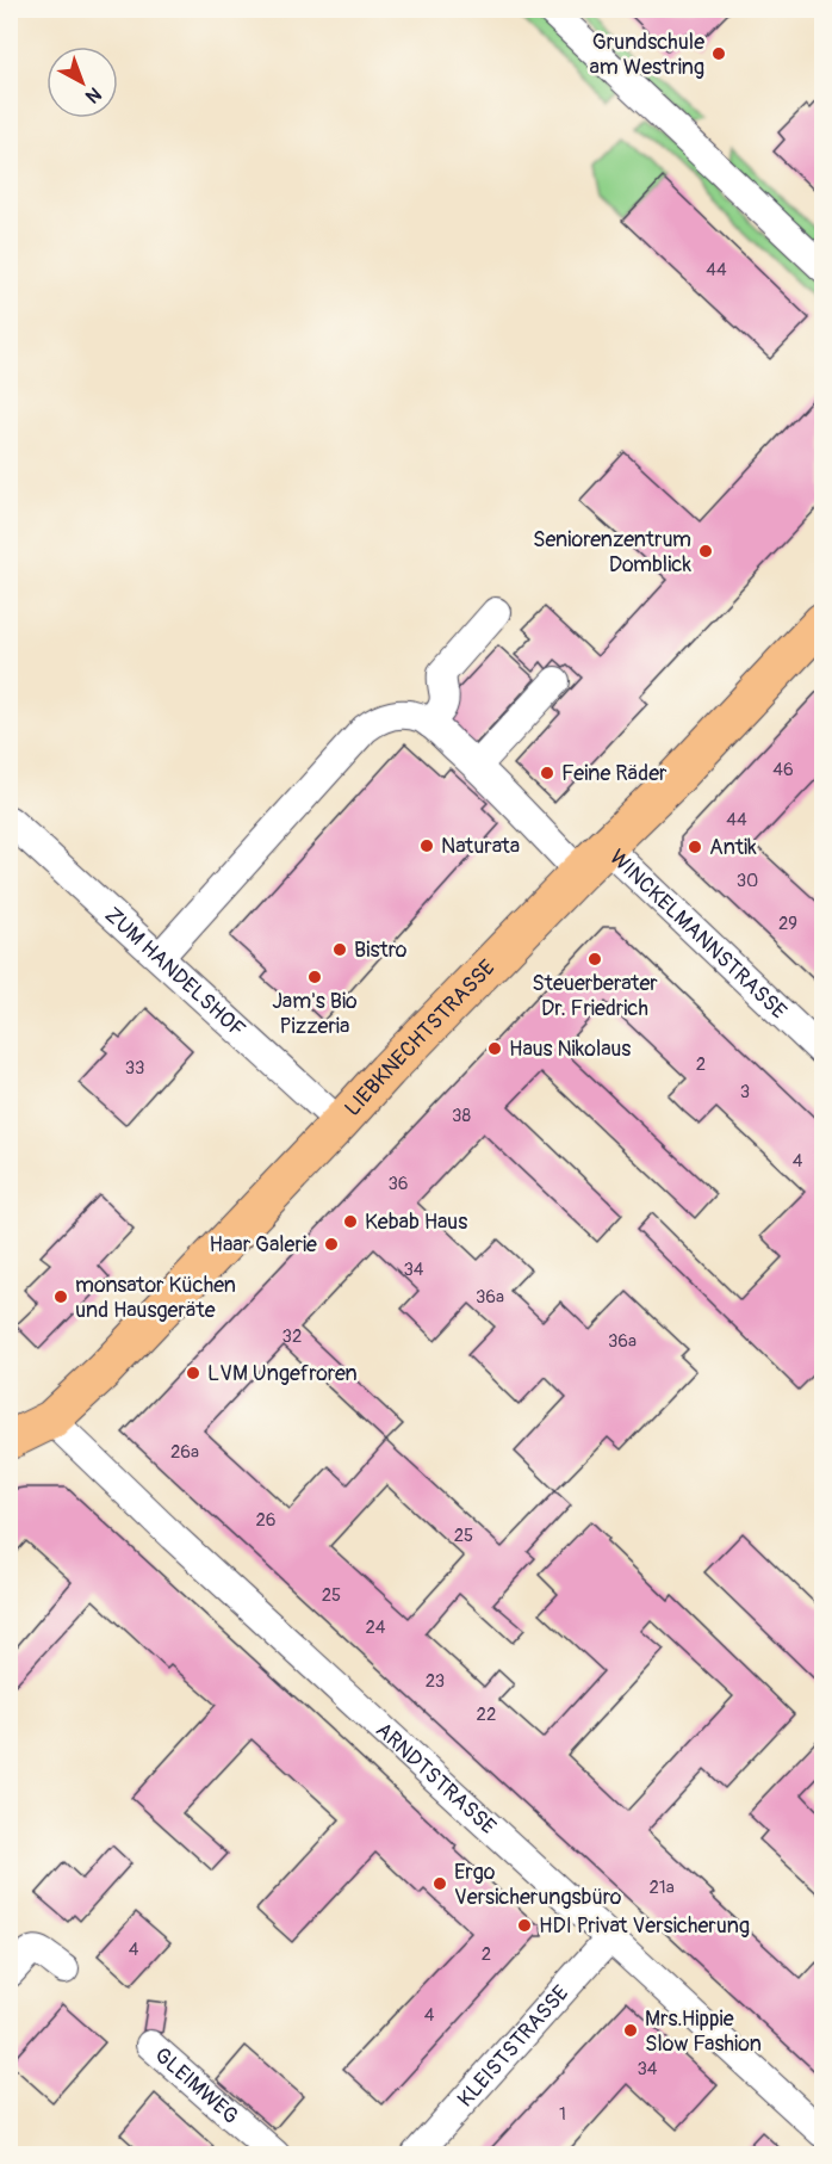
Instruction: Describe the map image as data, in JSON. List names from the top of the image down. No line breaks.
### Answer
{"streets":{"main road":["LIEBKNECHTSTRASSE"],"street":["WINCKELMANNSTRASSE","ZUM HANDELSHOF","ARNDTSTRASSE","KLEISTSTRASSE","GLEIMWEG"]},"crossings":[["WINCKELMANNSTRASSE","LIEBKNECHTSTRASSE"],["ZUM HANDELSHOF","LIEBKNECHTSTRASSE"],["LIEBKNECHTSTRASSE","ARNDTSTRASSE"],["ARNDTSTRASSE","KLEISTSTRASSE"]],"places":["Grundschule am Westring","Seniorenzentrum Domblick","Feine Räder","Naturata","Antik","Bistro","Steuerberater Dr. Friedrich","Jam's Bio Pizzeria","Haus Nikolaus","Kebab Haus","Haar Galerie","monsator Küchen und Hausgeräte","LVM Ungefroren","Ergo Versicherungsbüro","HDI Privat Versicherung","Mrs.Hippie Slow Fashion"],"house_numbers":["44","46","44","30","29","2","33","3","38","4","36","34","36a","32","36a","26a","26","25","25","24","23","22","21a","4","2","4","34","1"],"north":"bottom right"}
